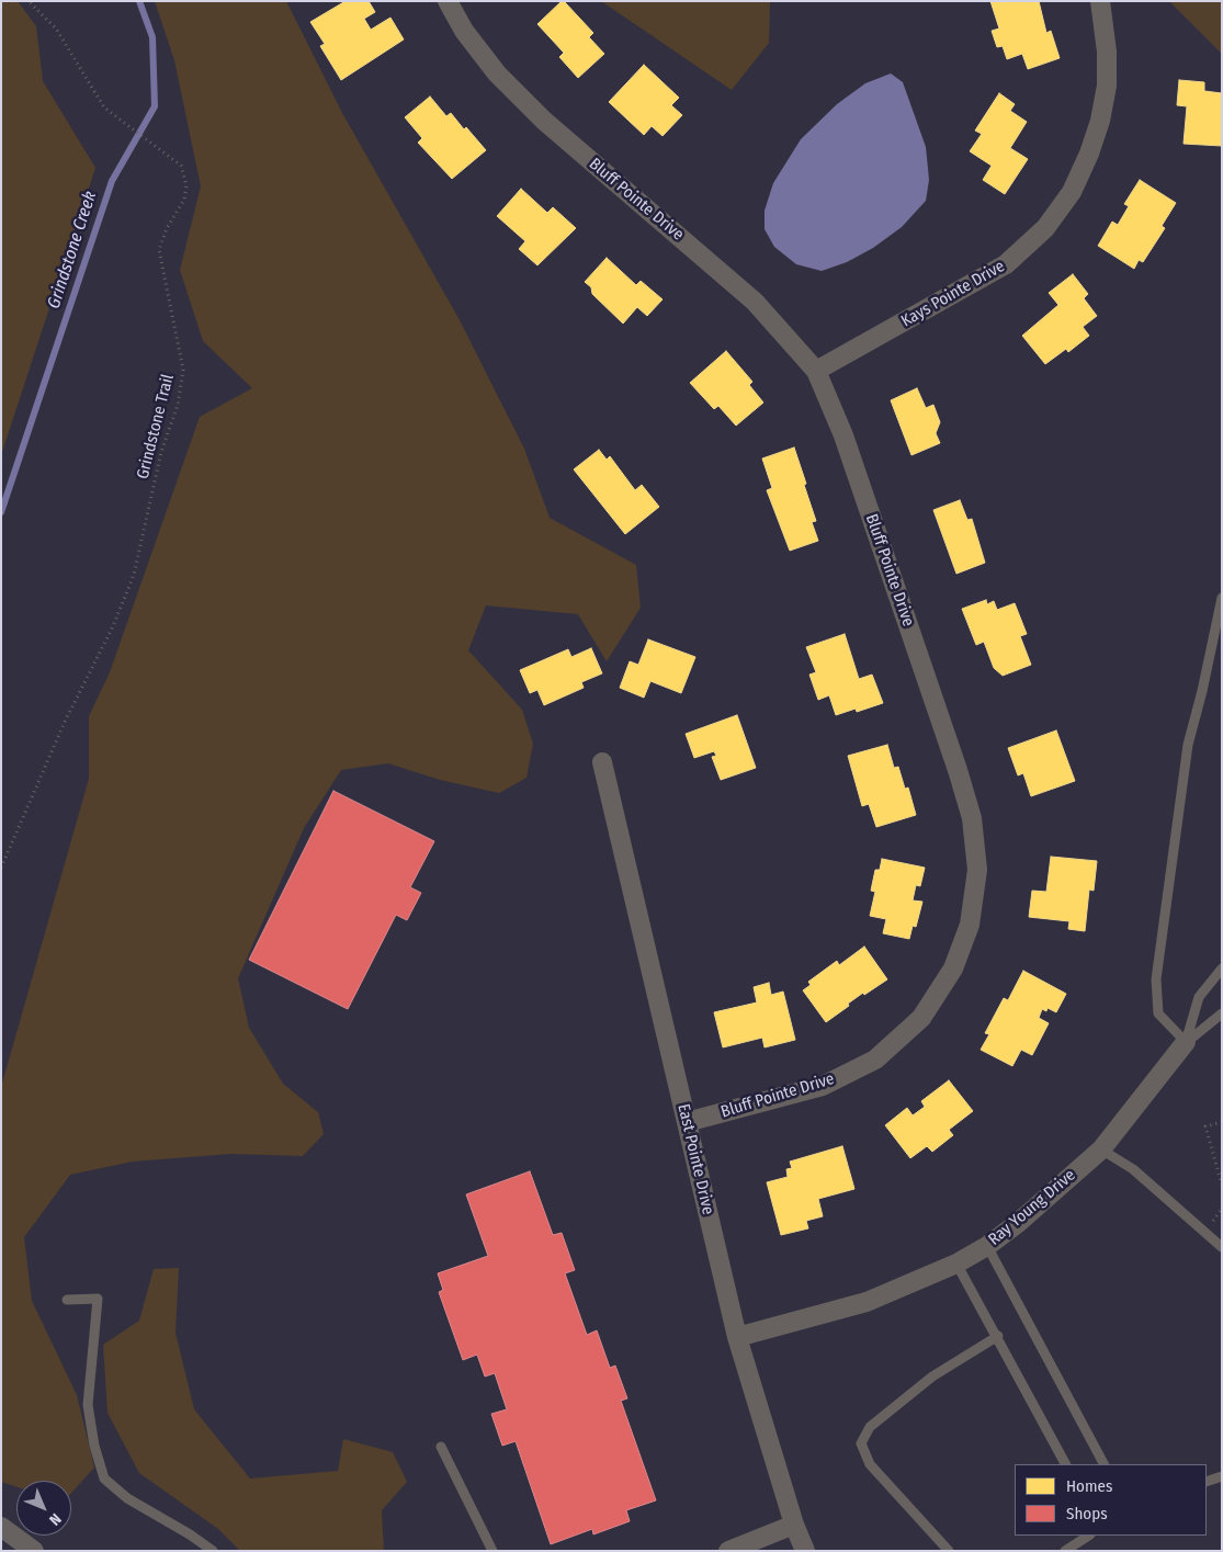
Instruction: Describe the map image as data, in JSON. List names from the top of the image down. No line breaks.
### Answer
{"streets":{"street":["Bluff Pointe Drive","Kays Pointe Drive","East Pointe Drive","Ray Young Drive"],"path":["Grindstone Trail"]},"crossings":[["Bluff Pointe Drive","Kays Pointe Drive"],["Bluff Pointe Drive","East Pointe Drive"],["East Pointe Drive","Ray Young Drive"]],"water":["Grindstone Creek"],"legend":["Homes","Shops"],"north":"bottom right"}
